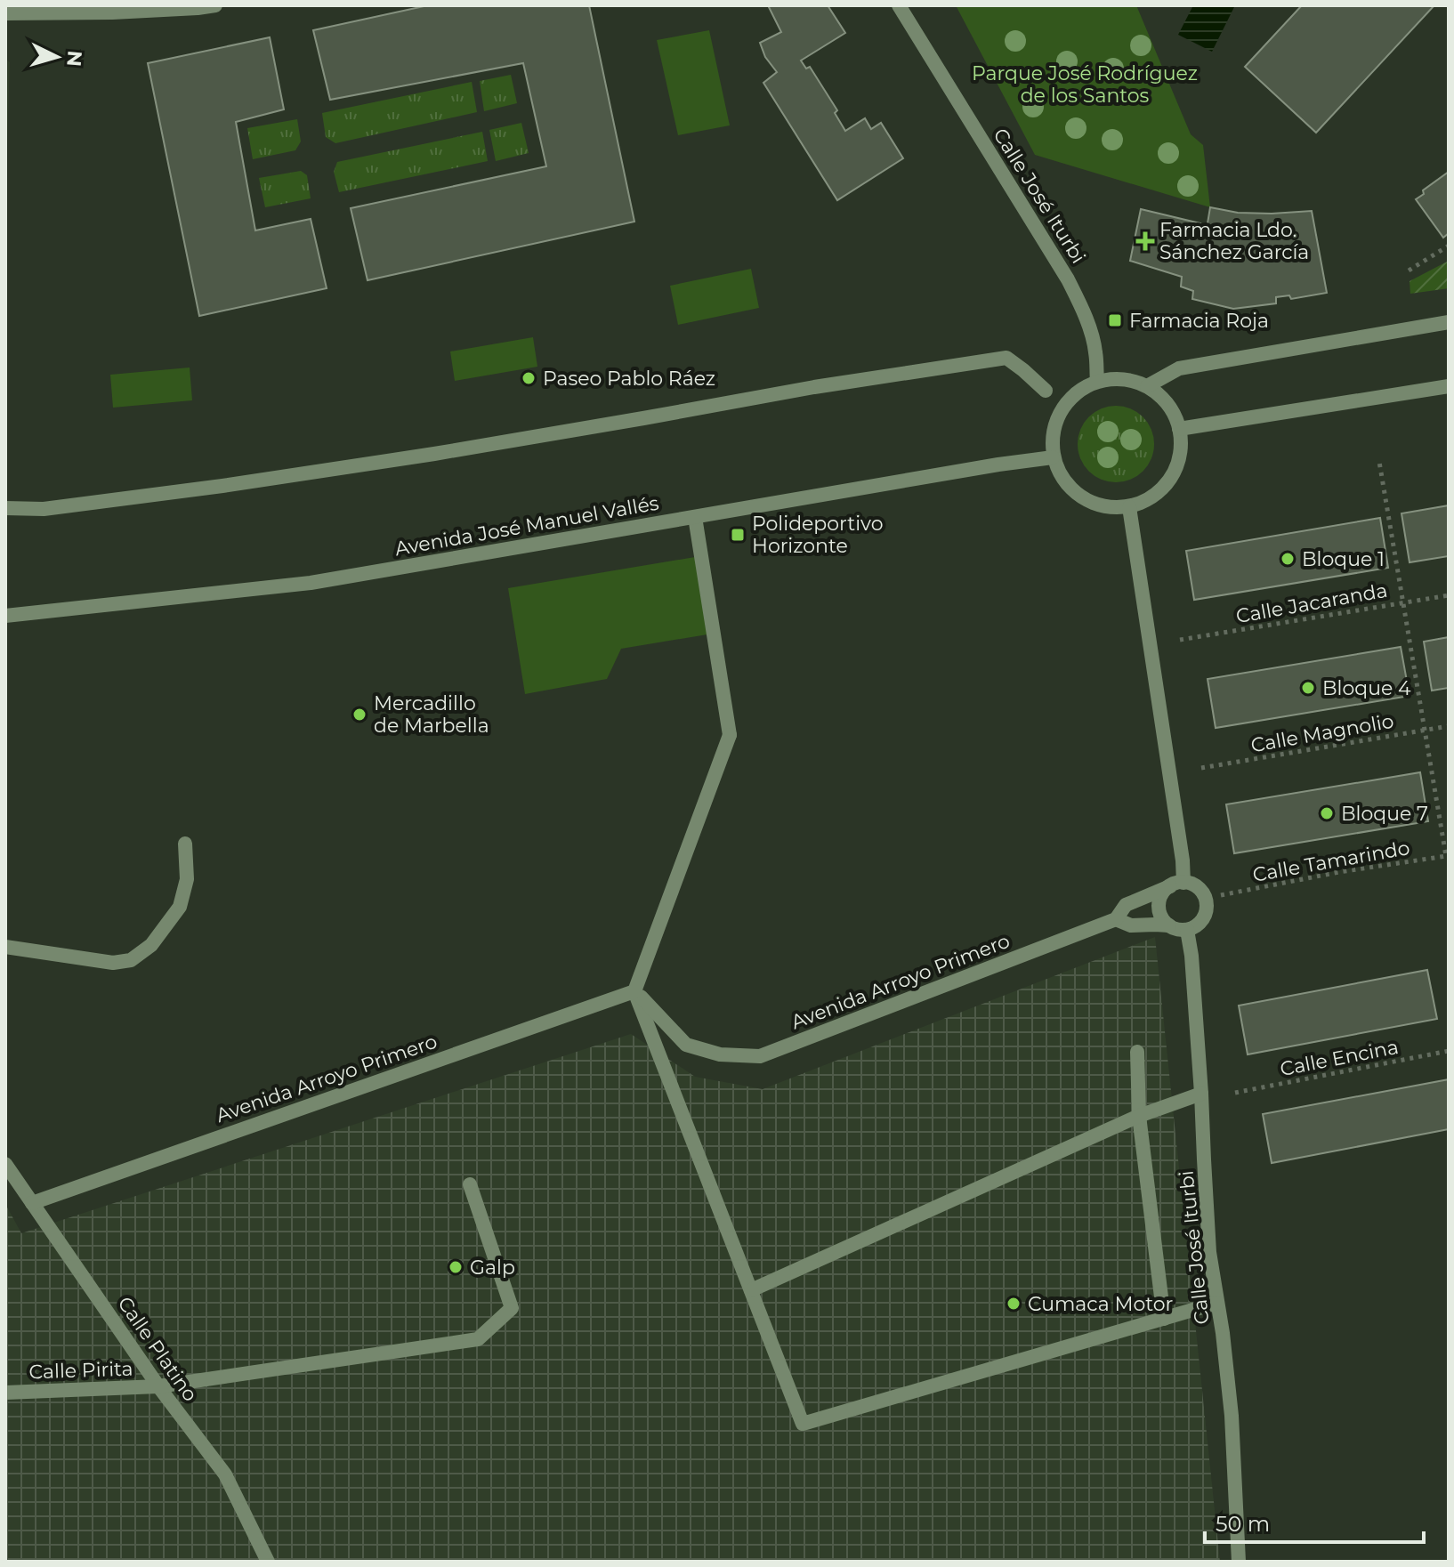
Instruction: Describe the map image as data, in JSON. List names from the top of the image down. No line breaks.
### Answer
{"streets":{"street":["Calle José Iturbi","Avenida José Manuel Vallés","Avenida Arroyo Primero","Calle Platino","Calle Pirita"],"path":["Calle Jacaranda","Calle Magnolio","Calle Tamarindo","Calle Encina"]},"crossings":[["Calle José Iturbi","Avenida José Manuel Vallés"],["Calle José Iturbi","Avenida Arroyo Primero"],["Calle Magnolio","Calle Tamarindo"],["Avenida Arroyo Primero","Calle Platino"],["Calle Platino","Calle Pirita"]],"parks":["Parque José Rodríguez de los Santos"],"places":{"health":["Farmacia Ldo. Sánchez García"],"transit":["Farmacia Roja","Polideportivo Horizonte"],"other":["Paseo Pablo Ráez","Bloque 1","Bloque 4","Mercadillo de Marbella","Bloque 7","Galp","Cumaca Motor"]},"scale_bar":"50 m","north":"right"}
